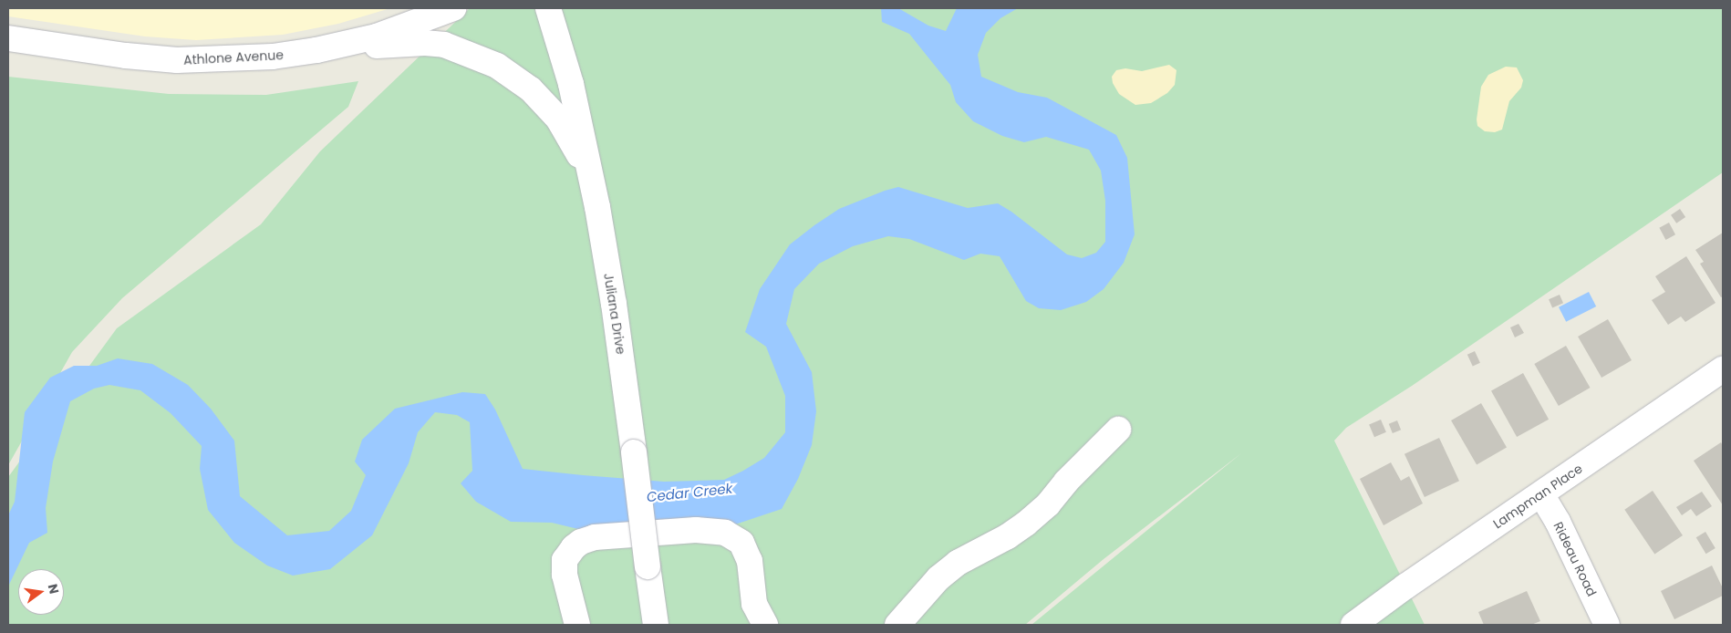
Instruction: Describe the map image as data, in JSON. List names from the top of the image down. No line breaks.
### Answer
{"streets":{"street":["Athlone Avenue","Juliana Drive","Lampman Place","Rideau Road"]},"crossings":[["Lampman Place","Rideau Road"]],"water":["Cedar Creek"],"north":"right"}
